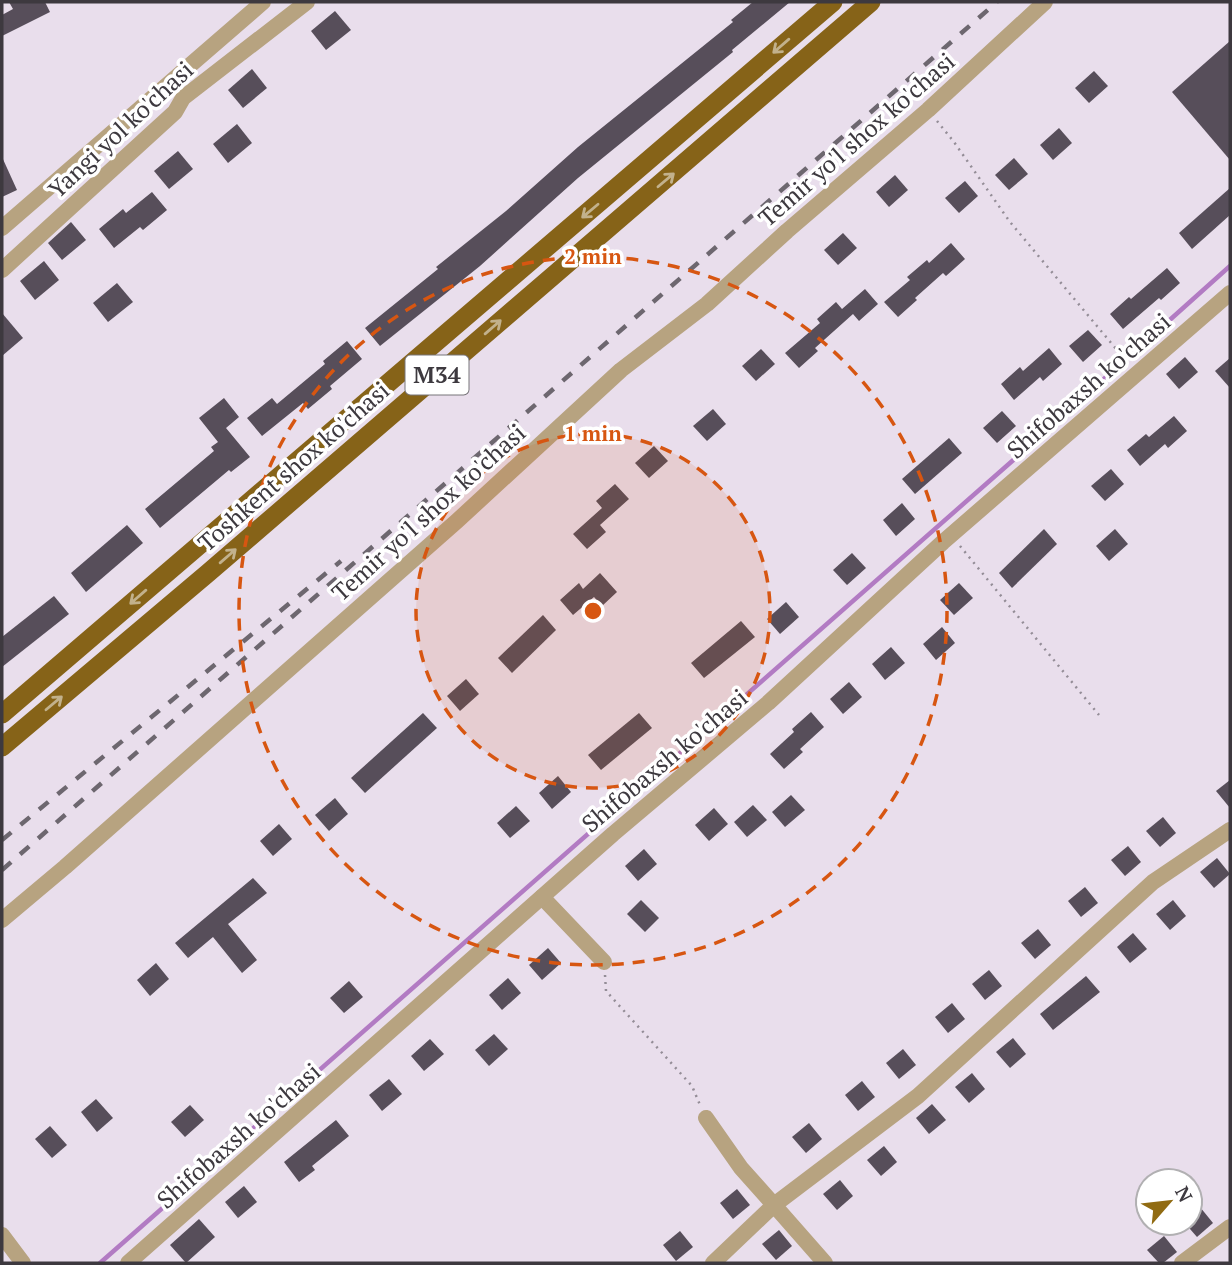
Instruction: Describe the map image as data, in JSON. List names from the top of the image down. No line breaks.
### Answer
{"streets":{"highway":["M34","Toshkent shox ko'chasi"],"street":["Yangi yol ko'chasi","Temir yo'l shox ko'chasi","Shifobaxsh ko'chasi"]},"north":"top right","rings":["2 min","1 min"]}
